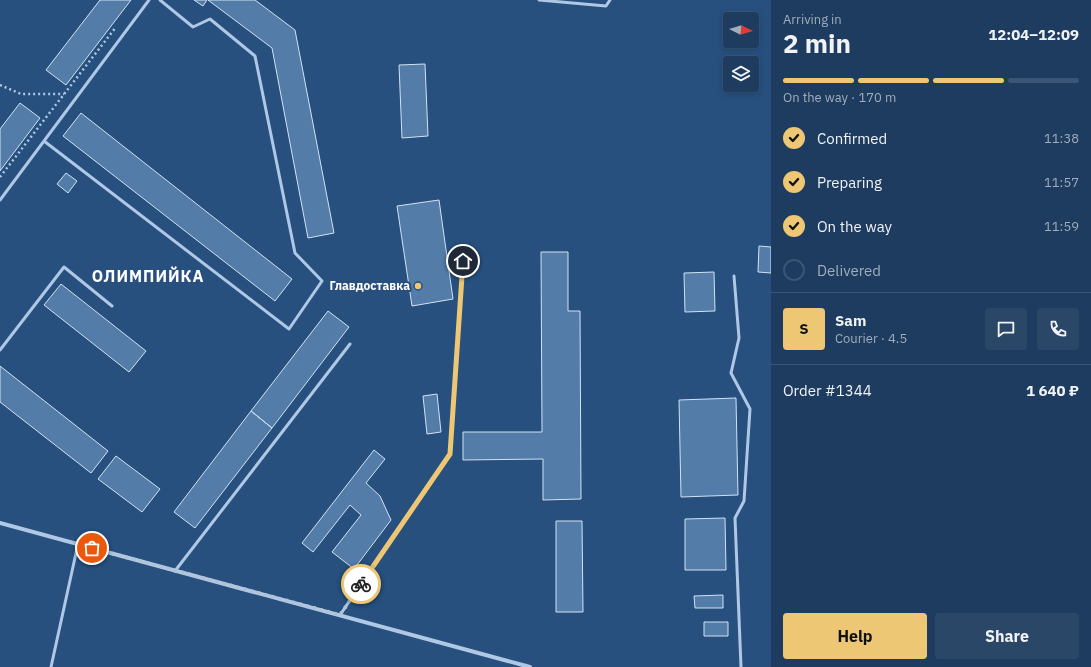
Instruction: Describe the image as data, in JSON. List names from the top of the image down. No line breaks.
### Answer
{"districts":["ОЛИМПИЙКА"],"places":["Главдоставка"],"north":"right","page":{"heading":["2 min","Arriving in","12:04–12:09"],"panel":["Sam","Courier · 4.5","Order #1344","1 640 ₽"],"bar":"On the way · 170 m","list":[["Confirmed","11:38"],["Preparing","11:57"],["On the way","11:59"],"Delivered"],"round":"S","buttons":["Help","Share"]}}
